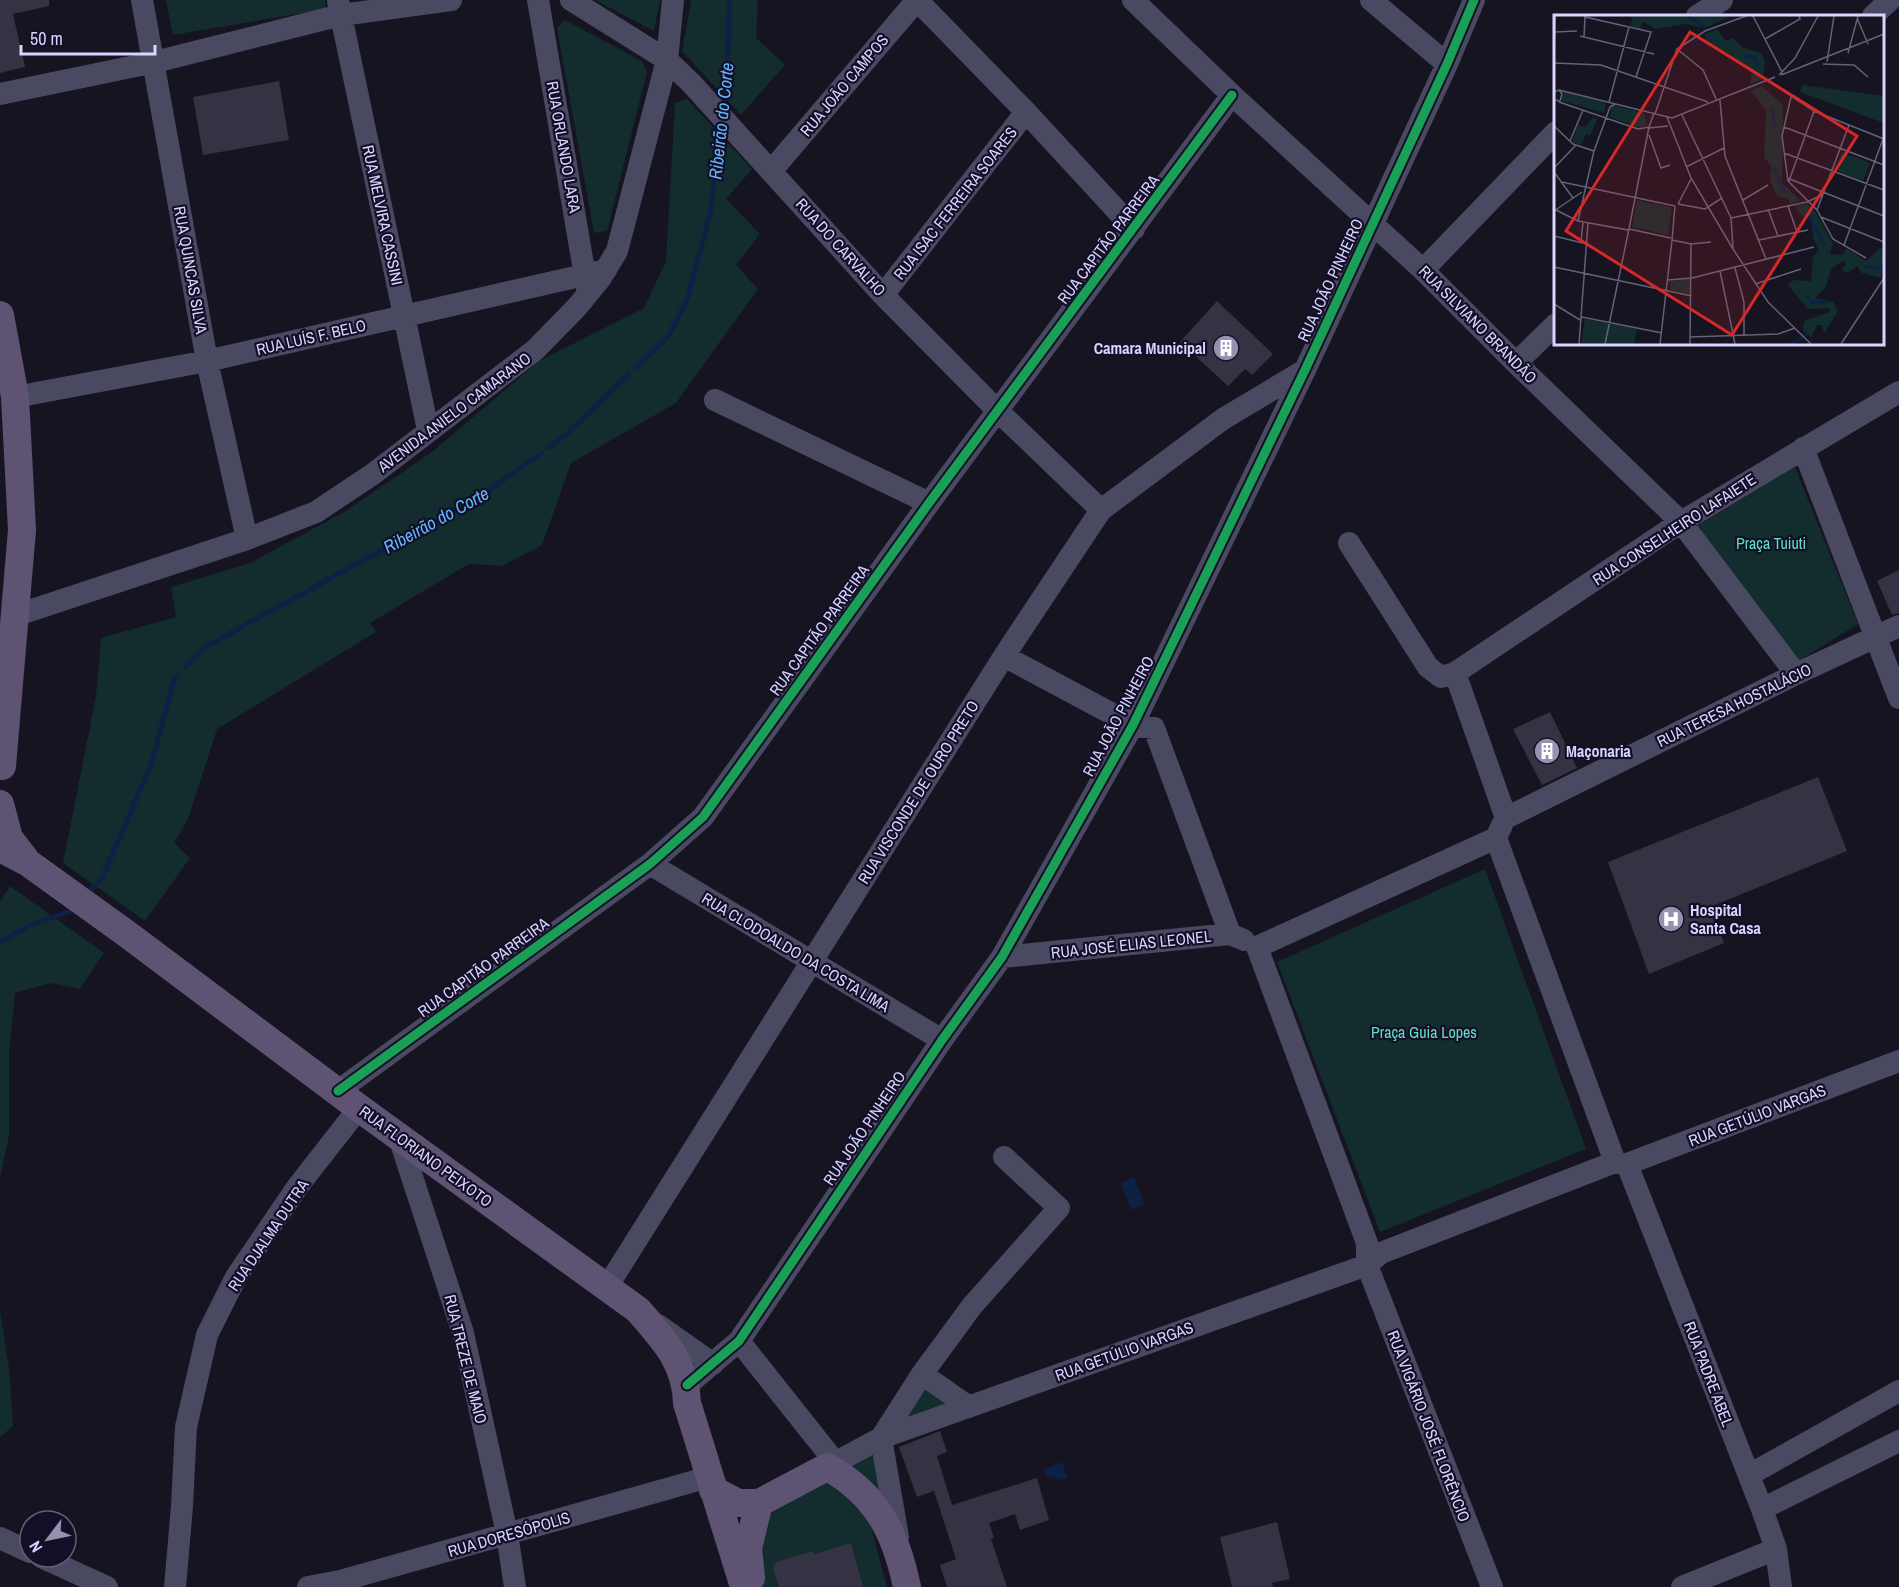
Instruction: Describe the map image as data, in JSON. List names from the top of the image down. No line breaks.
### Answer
{"streets":{"main road":["RUA FLORIANO PEIXOTO"],"street":["RUA JOÃO CAMPOS","RUA ORLANDO LARA","RUA ISAC FERREIRA SOARES","RUA MELVIRA CASSINI","RUA CAPITÃO PARREIRA","RUA DO CARVALHO","RUA QUINCAS SILVA","RUA JOÃO PINHEIRO","RUA SILVIANO BRANDÃO","RUA LUÍS F. BELO","AVENIDA ANIELO CAMARANO","RUA CONSELHEIRO LAFAIETE","RUA TERESA HOSTALÁCIO","RUA VISCONDE DE OURO PRETO","RUA JOSÉ ELIAS LEONEL","RUA CLODOALDO DA COSTA LIMA","RUA GETÚLIO VARGAS","RUA DJALMA DUTRA","RUA TREZE DE MAIO","RUA PADRE ABEL","RUA VIGÁRIO JOSÉ FLORÊNCIO","RUA DORESÓPOLIS"]},"crossings":[["RUA JOÃO CAMPOS","RUA DO CARVALHO"],["RUA ORLANDO LARA","RUA LUÍS F. BELO"],["RUA ORLANDO LARA","AVENIDA ANIELO CAMARANO"],["RUA ISAC FERREIRA SOARES","RUA DO CARVALHO"],["RUA MELVIRA CASSINI","RUA LUÍS F. BELO"],["RUA MELVIRA CASSINI","AVENIDA ANIELO CAMARANO"],["RUA CAPITÃO PARREIRA","RUA DO CARVALHO"],["RUA CAPITÃO PARREIRA","RUA SILVIANO BRANDÃO"],["RUA CAPITÃO PARREIRA","RUA CLODOALDO DA COSTA LIMA"],["RUA CAPITÃO PARREIRA","RUA FLORIANO PEIXOTO"],["RUA CAPITÃO PARREIRA","RUA DJALMA DUTRA"],["RUA DO CARVALHO","AVENIDA ANIELO CAMARANO"],["RUA DO CARVALHO","RUA VISCONDE DE OURO PRETO"],["RUA QUINCAS SILVA","RUA LUÍS F. BELO"],["RUA QUINCAS SILVA","AVENIDA ANIELO CAMARANO"],["RUA JOÃO PINHEIRO","RUA SILVIANO BRANDÃO"],["RUA JOÃO PINHEIRO","RUA VISCONDE DE OURO PRETO"],["RUA JOÃO PINHEIRO","RUA JOSÉ ELIAS LEONEL"],["RUA JOÃO PINHEIRO","RUA CLODOALDO DA COSTA LIMA"],["RUA JOÃO PINHEIRO","RUA FLORIANO PEIXOTO"],["RUA SILVIANO BRANDÃO","RUA CONSELHEIRO LAFAIETE"],["RUA SILVIANO BRANDÃO","RUA TERESA HOSTALÁCIO"],["RUA LUÍS F. BELO","AVENIDA ANIELO CAMARANO"],["RUA VISCONDE DE OURO PRETO","RUA CLODOALDO DA COSTA LIMA"],["RUA VISCONDE DE OURO PRETO","RUA FLORIANO PEIXOTO"],["RUA GETÚLIO VARGAS","RUA PADRE ABEL"],["RUA GETÚLIO VARGAS","RUA VIGÁRIO JOSÉ FLORÊNCIO"],["RUA FLORIANO PEIXOTO","RUA DJALMA DUTRA"],["RUA FLORIANO PEIXOTO","RUA TREZE DE MAIO"],["RUA FLORIANO PEIXOTO","RUA DORESÓPOLIS"],["RUA TREZE DE MAIO","RUA DORESÓPOLIS"]],"water":["Ribeirão do Corte"],"parks":["Praça Tuiuti","Praça Guia Lopes"],"places":{"building":["Camara Municipal","Maçonaria"],"hospital":["Hospital Santa Casa"]},"scale_bar":"50 m","north":"bottom left"}
